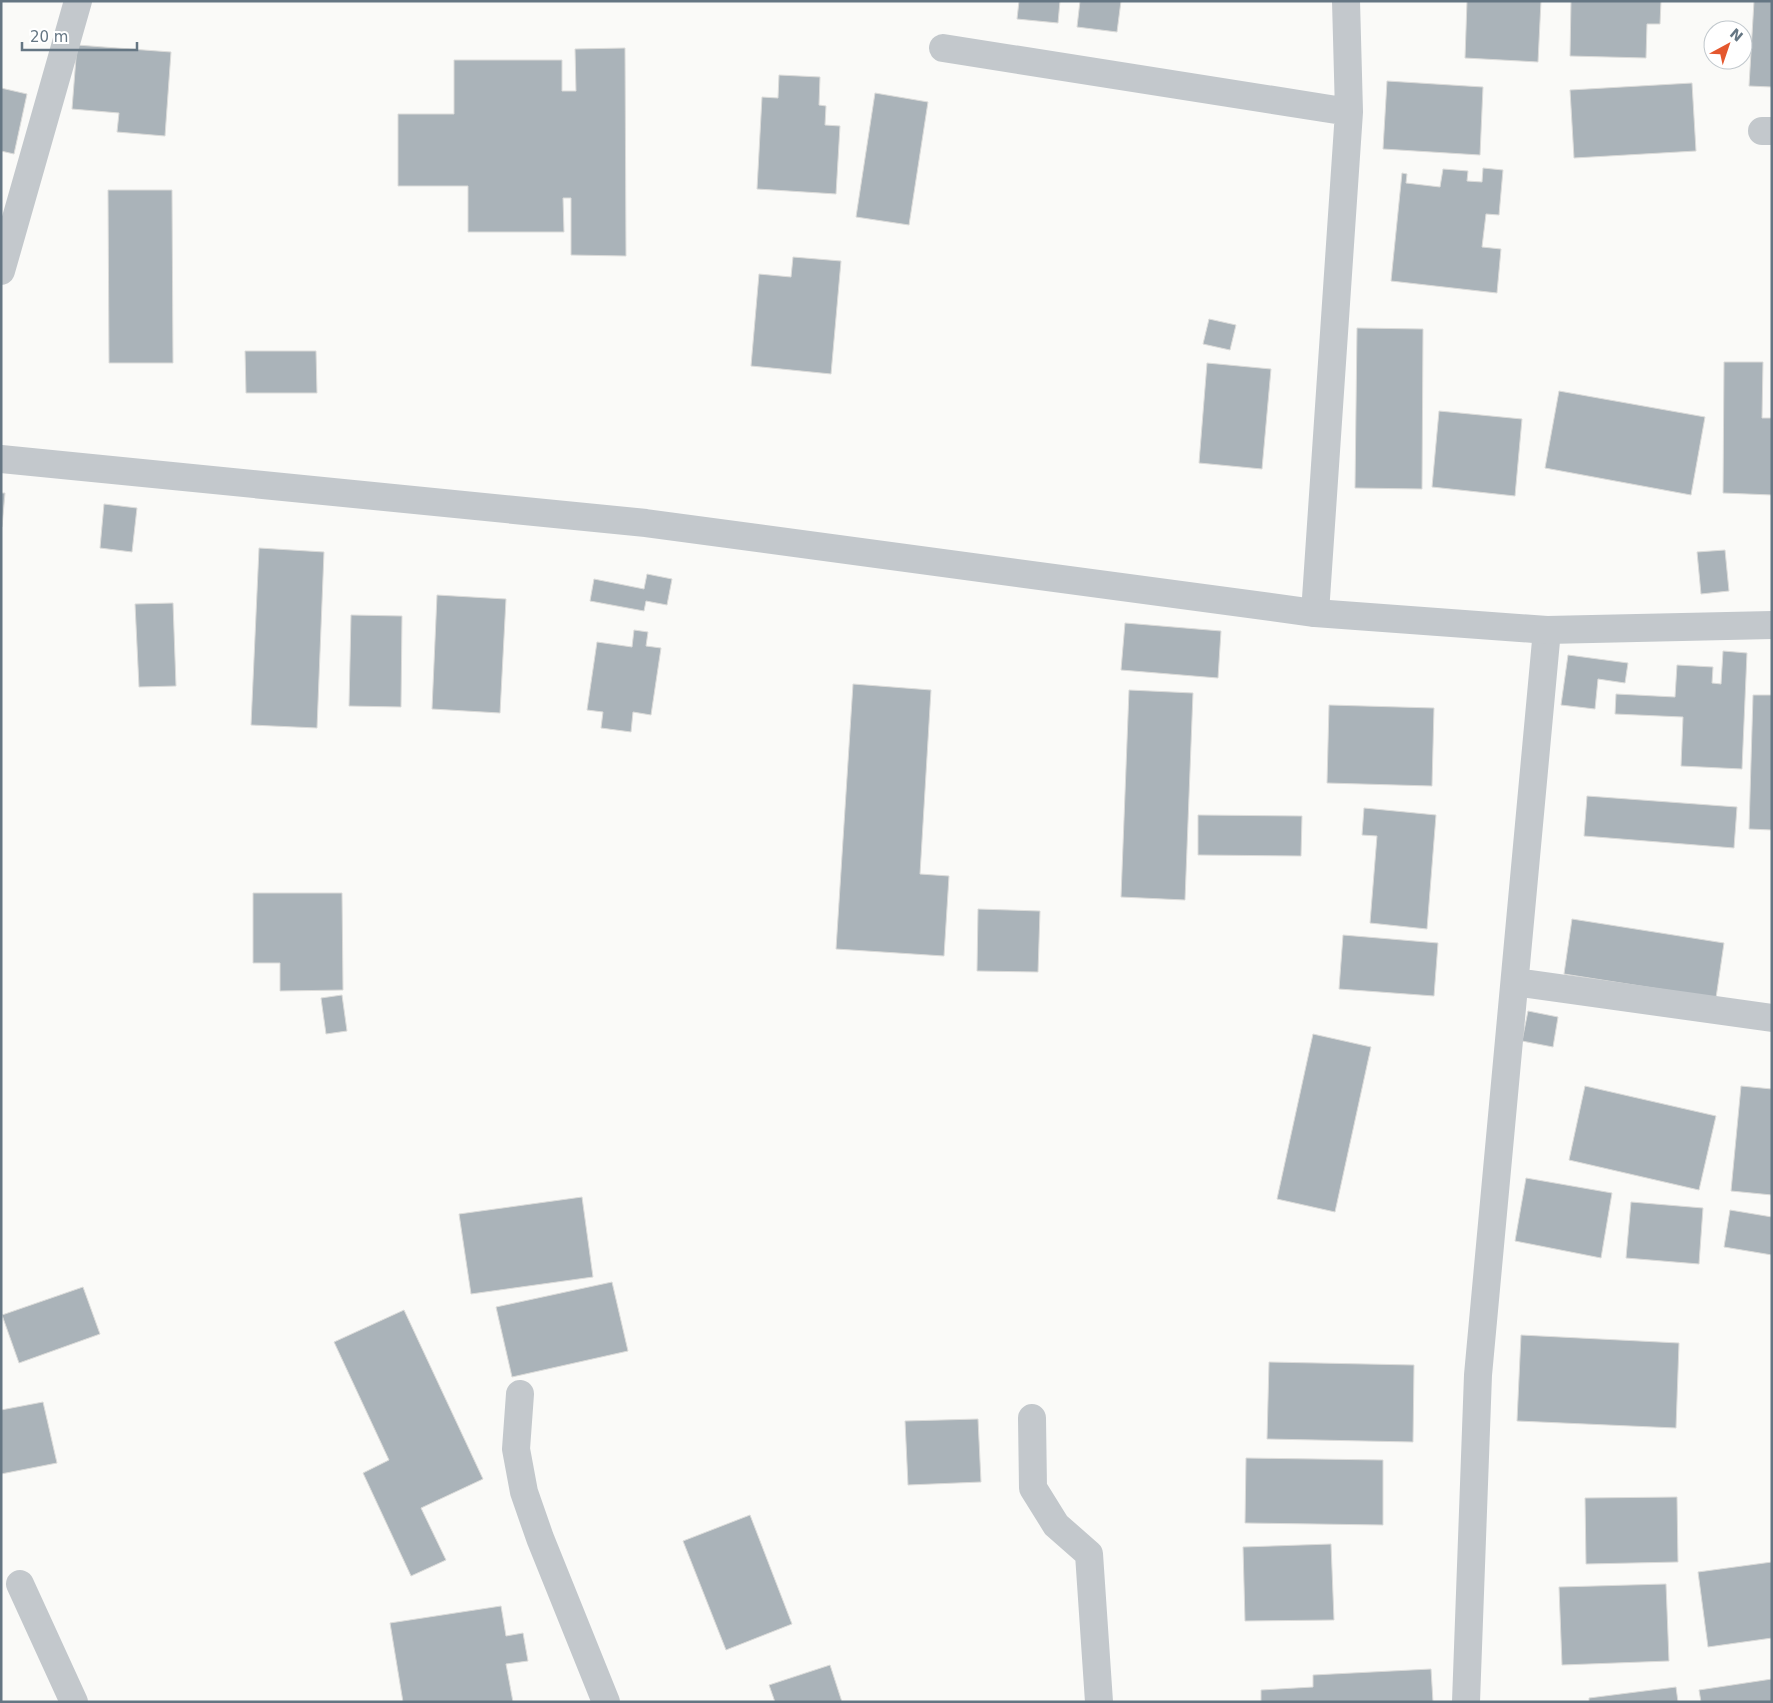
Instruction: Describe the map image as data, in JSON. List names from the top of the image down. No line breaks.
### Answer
{"scale_bar":"20 m","north":"top right"}
